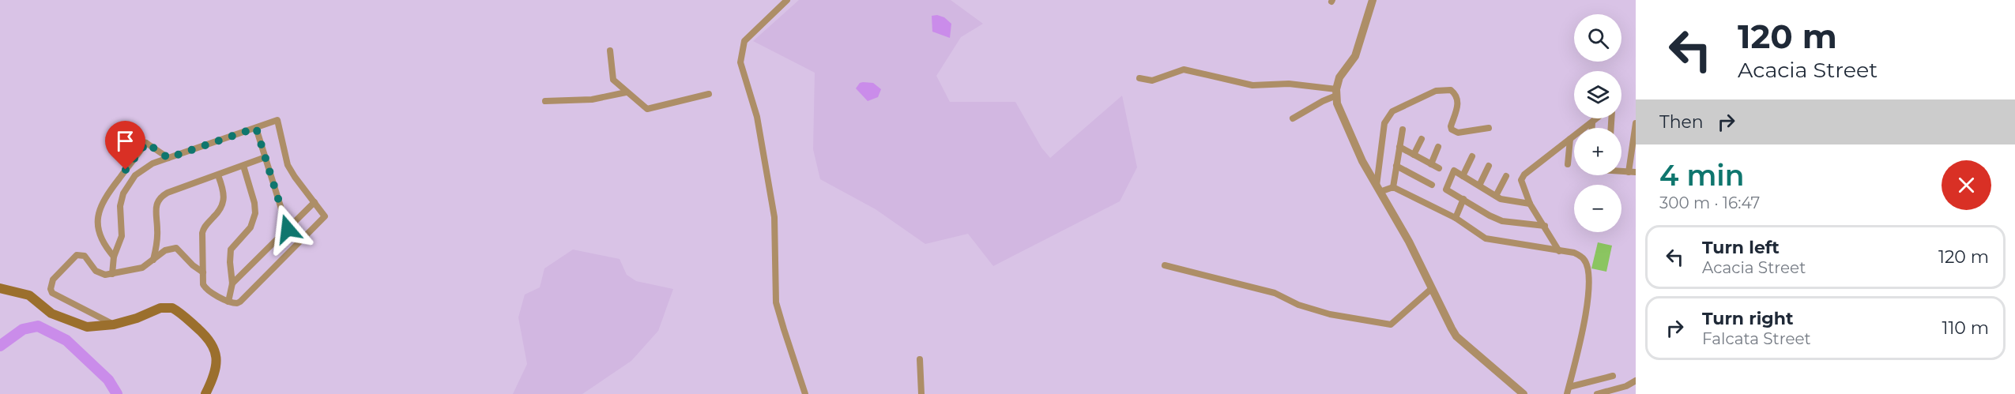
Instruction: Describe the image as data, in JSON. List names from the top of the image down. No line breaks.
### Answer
{"page":{"turn":["120 m","Acacia Street"],"map_buttons":["+","−"],"then":"Then","heading":["4 min","300 m · 16:47"],"list":[{"name":"Turn left","note":"Acacia Street","value":"120 m"},{"name":"Turn right","note":"Falcata Street","value":"110 m"}]}}
